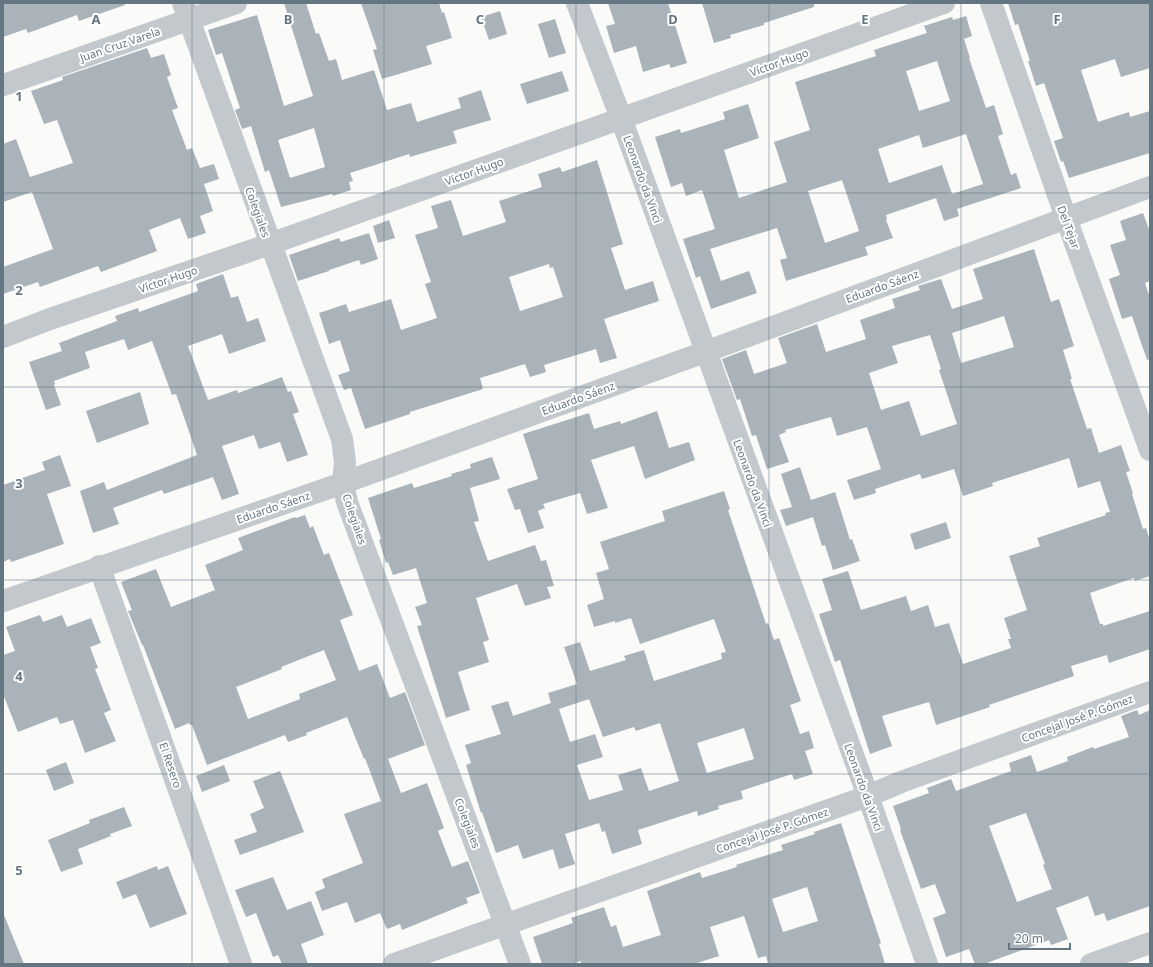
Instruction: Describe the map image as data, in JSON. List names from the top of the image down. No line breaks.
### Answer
{"streets":{"street":["Juan Cruz Varela","Víctor Hugo","Leonardo da Vinci","Colegiales","Del Tejar","Eduardo Sáenz","Concejal José P. Gómez","El Resero"]},"crossings":[["Juan Cruz Varela","Colegiales"],["Víctor Hugo","Leonardo da Vinci"],["Víctor Hugo","Colegiales"],["Leonardo da Vinci","Eduardo Sáenz"],["Leonardo da Vinci","Concejal José P. Gómez"],["Colegiales","Eduardo Sáenz"],["Colegiales","Concejal José P. Gómez"],["Del Tejar","Eduardo Sáenz"],["Eduardo Sáenz","El Resero"]],"scale_bar":"20 m","grid":{"columns":["A","B","C","D","E","F"],"rows":["1","2","3","4","5"]}}
